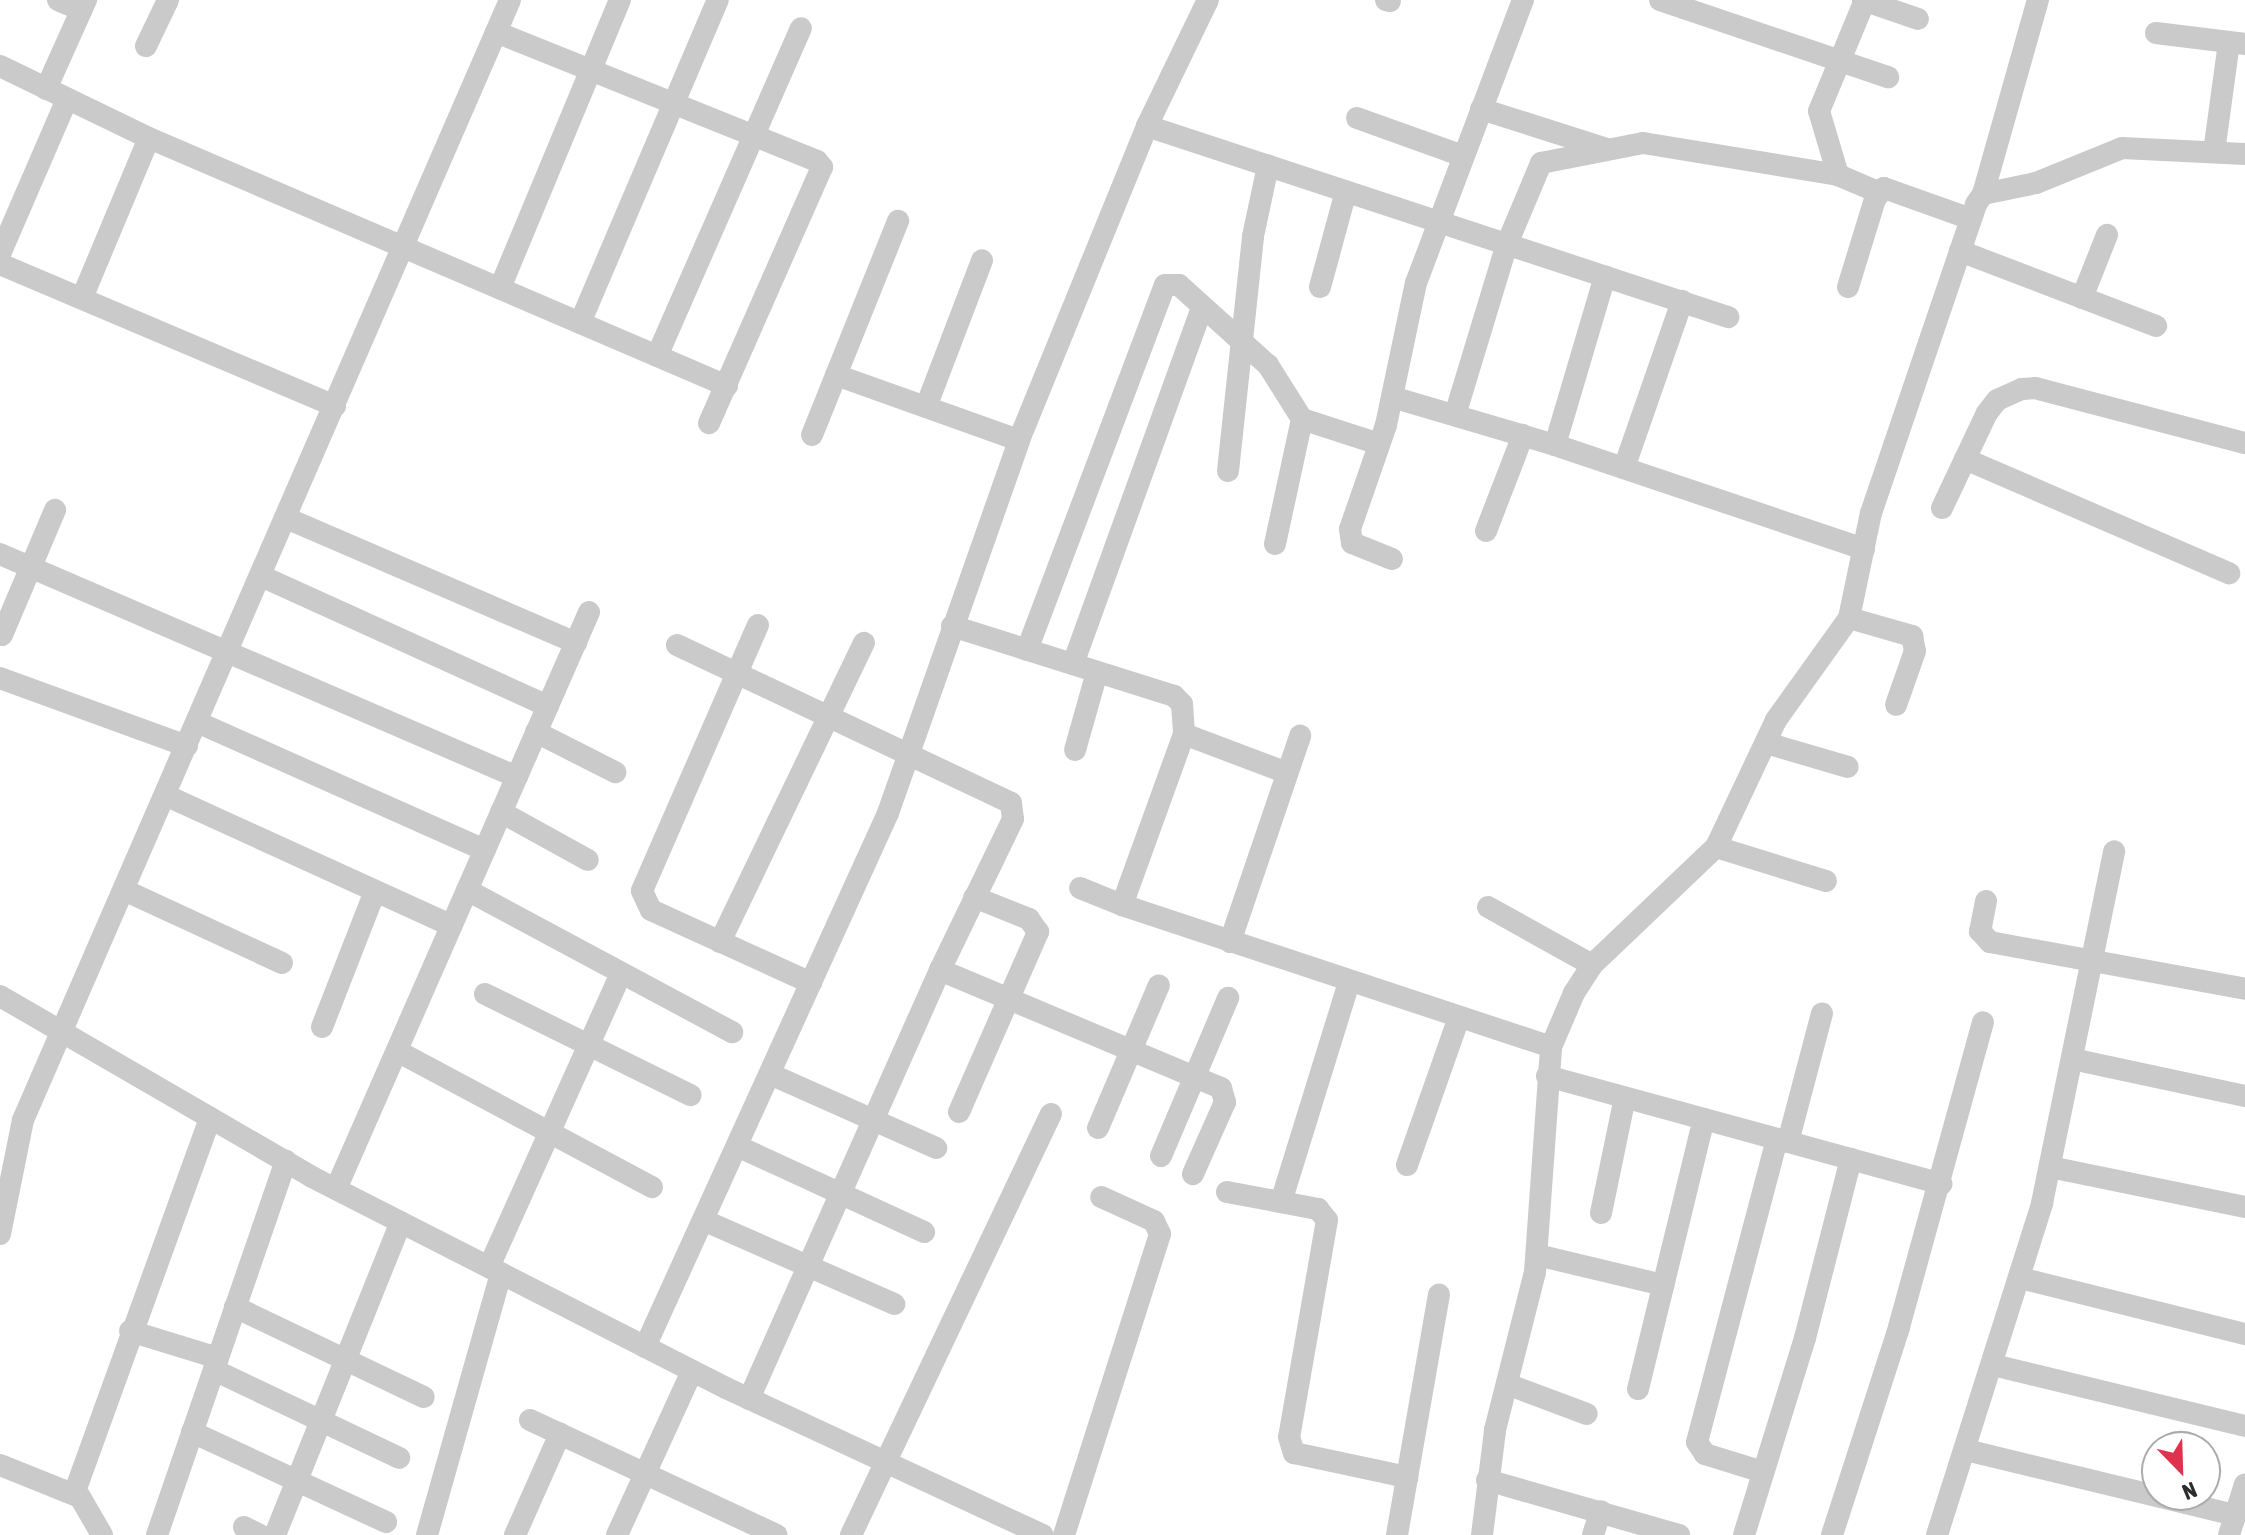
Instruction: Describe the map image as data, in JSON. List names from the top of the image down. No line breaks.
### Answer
{"north":"bottom right"}
